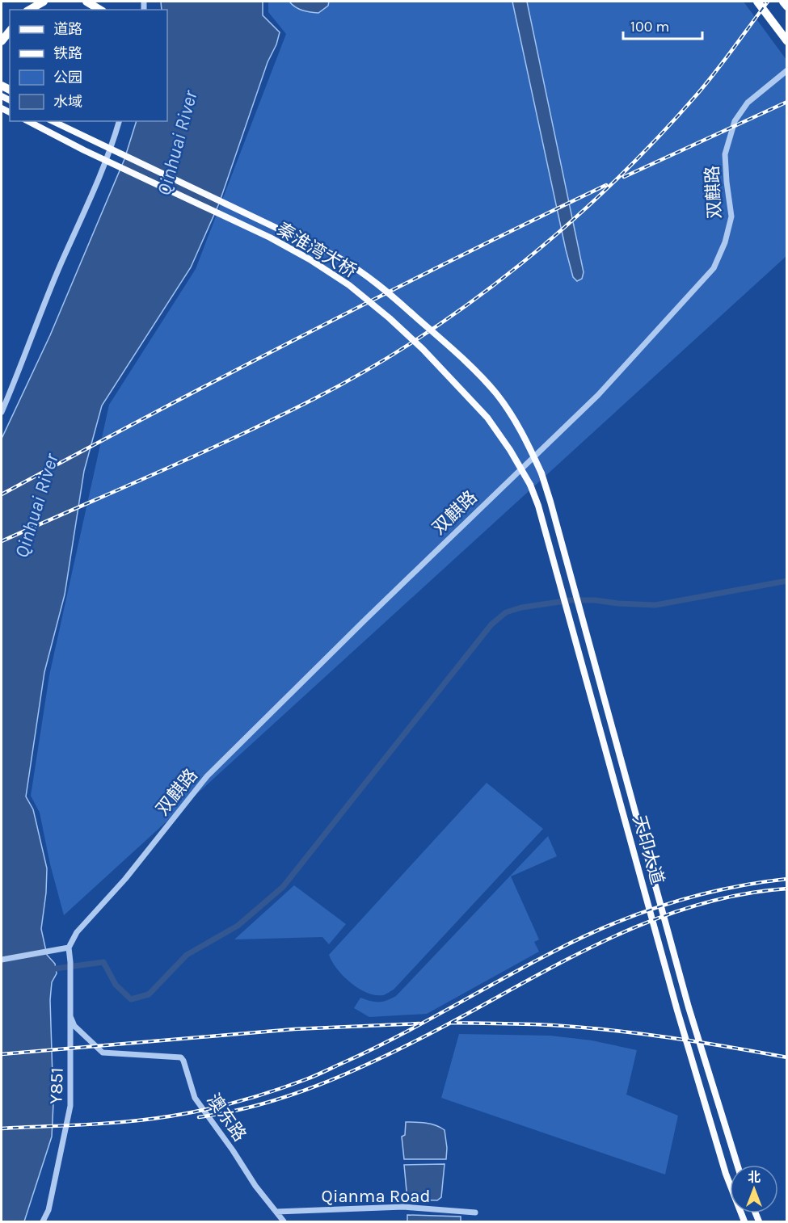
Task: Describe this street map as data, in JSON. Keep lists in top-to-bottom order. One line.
{"streets":{"main road":["秦淮湾大桥","天印大道"],"street":["双麒路","Y851","澳东路","Qianma Road"]},"crossings":[["双麒路","Y851"],["秦淮湾大桥","天印大道"],["Y851","澳东路"],["澳东路","Qianma Road"]],"water":["Qinhuai River"],"legend":["道路","铁路","公园","水域"],"scale_bar":"100 m","north":"top"}
